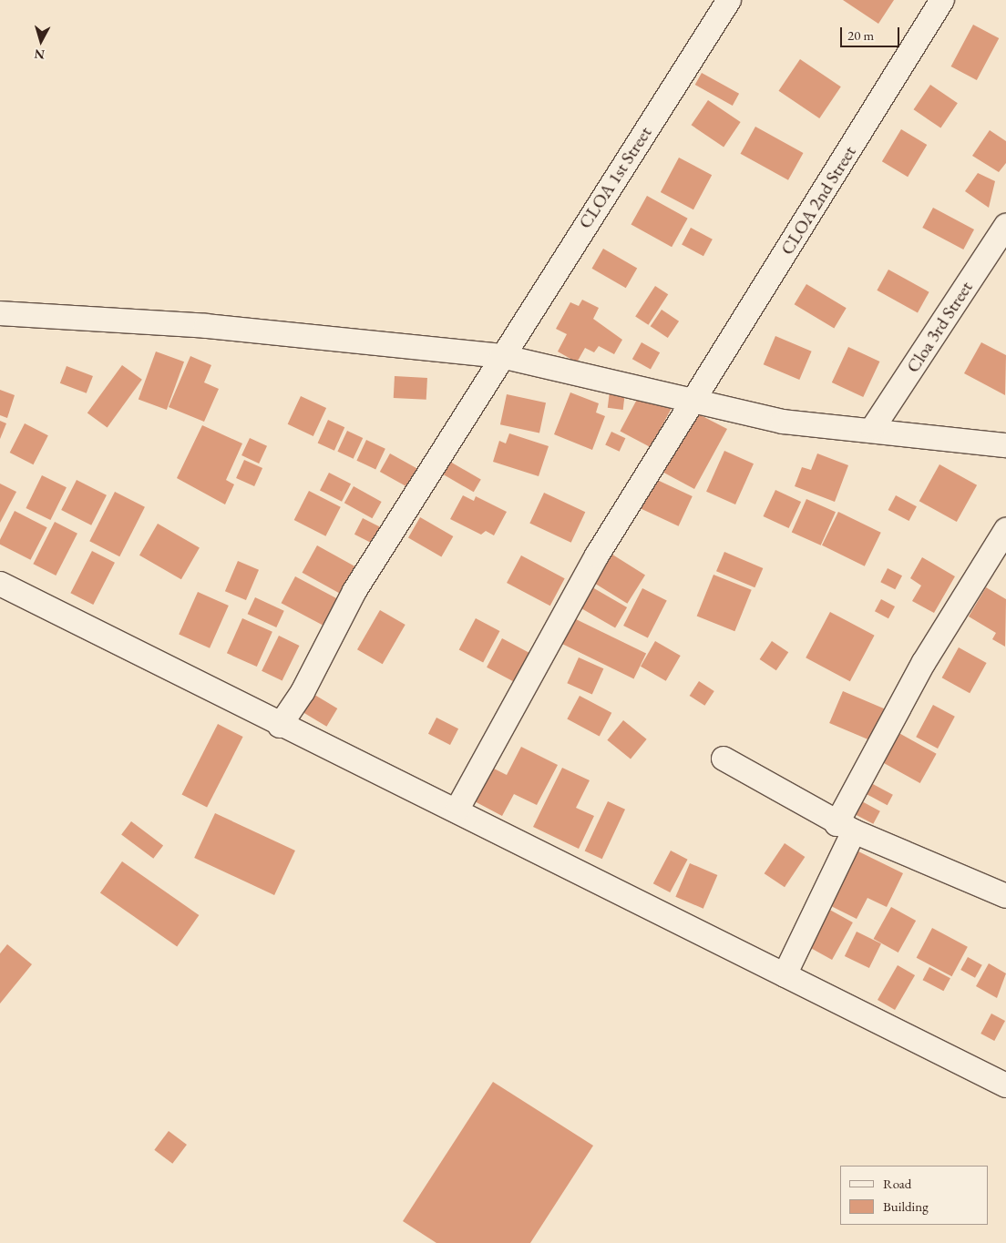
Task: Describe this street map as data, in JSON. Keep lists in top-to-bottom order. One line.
{"streets":{"street":["CLOA 1st Street","CLOA 2nd Street","Cloa 3rd Street"]},"legend":["Road","Building"],"scale_bar":"20 m","north":"bottom"}
